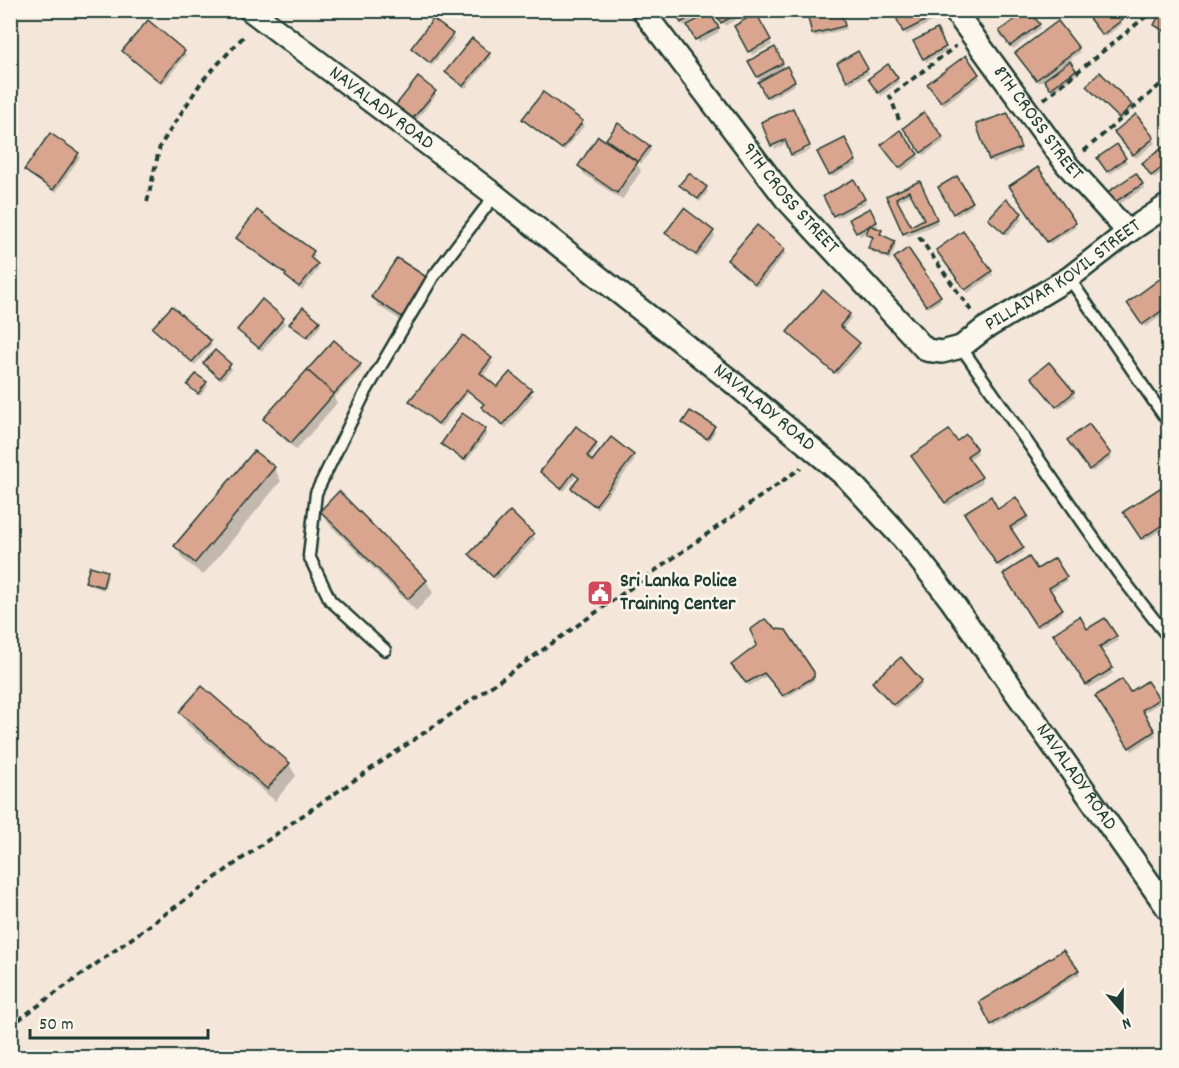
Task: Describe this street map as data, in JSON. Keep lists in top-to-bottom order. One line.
{"streets":{"street":["NAVALADY ROAD","8TH CROSS STREET","9TH CROSS STREET","PILLAIYAR KOVIL STREET"]},"crossings":[["8TH CROSS STREET","PILLAIYAR KOVIL STREET"],["9TH CROSS STREET","PILLAIYAR KOVIL STREET"]],"places":{"public building":["Sri Lanka Police Training Center"]},"scale_bar":"50 m","north":"bottom"}
